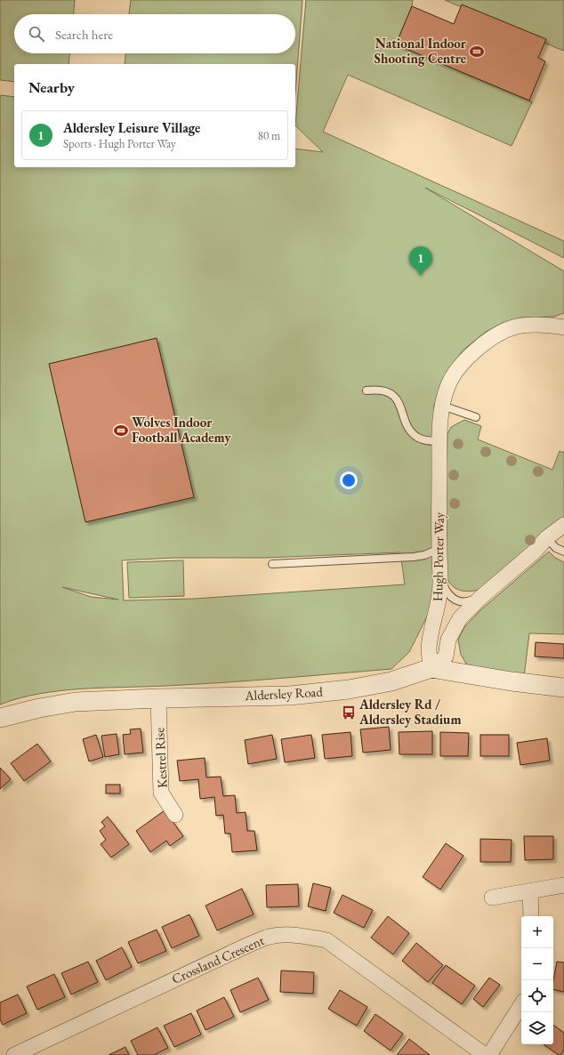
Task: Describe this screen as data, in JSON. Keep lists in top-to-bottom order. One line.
{"streets":{"street":["Hugh Porter Way","Aldersley Road","Kestrel Rise","Crossland Crescent"]},"crossings":[["Hugh Porter Way","Aldersley Road"],["Aldersley Road","Kestrel Rise"]],"places":{"sports":["National Indoor Shooting Centre","Wolves Indoor Football Academy"],"bus stop":["Aldersley Rd / Aldersley Stadium"]},"page":{"search":"Search here","heading":"Nearby","list":[{"mark":"1","name":"Aldersley Leisure Village","note":"Sports · Hugh Porter Way","value":"80 m"}],"pins":"1","map_buttons":["+","−"]}}
